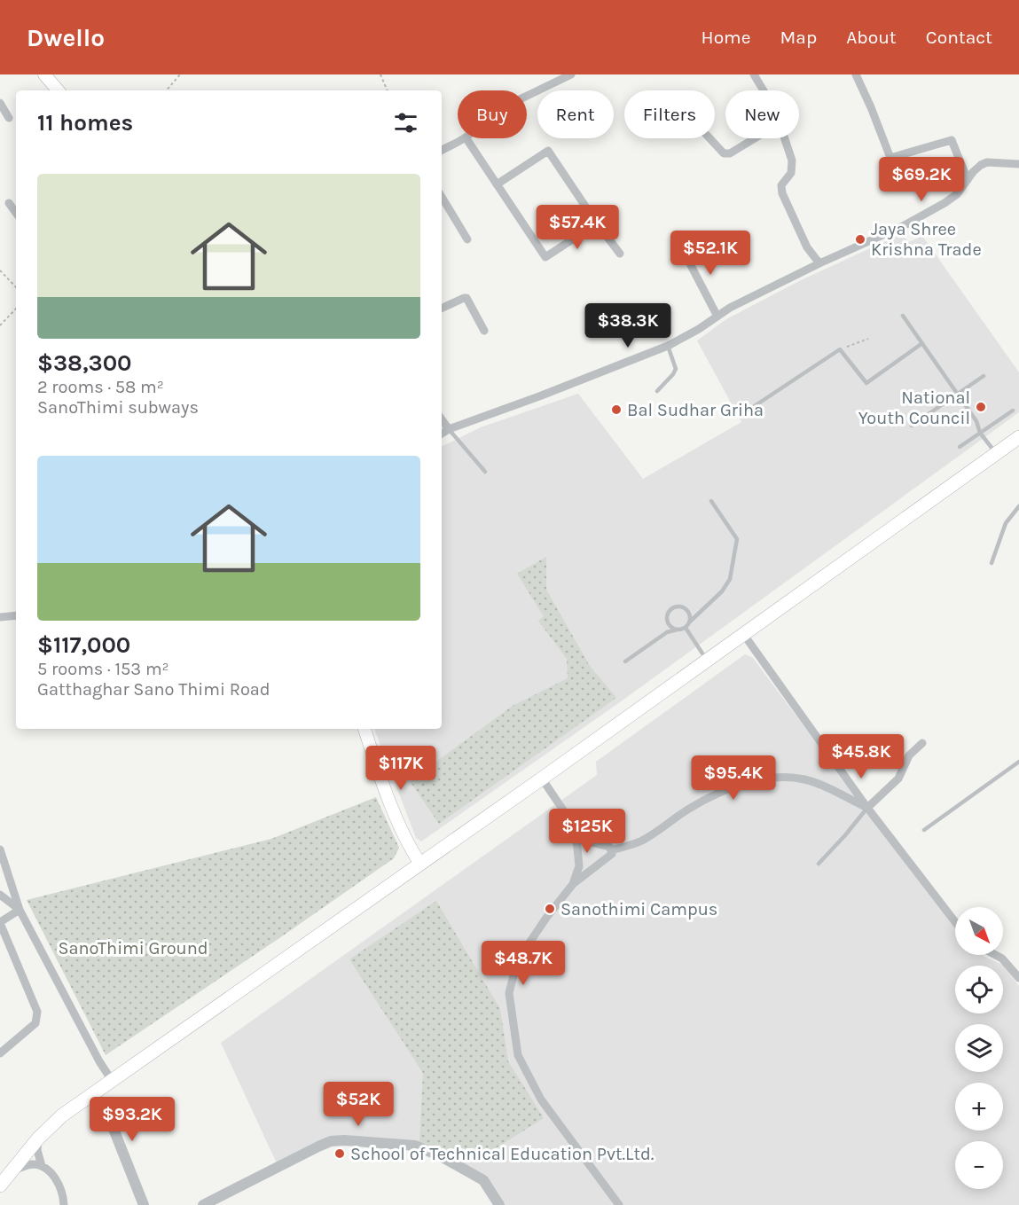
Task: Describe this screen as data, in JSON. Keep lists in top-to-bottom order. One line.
{"parks":["SanoThimi Ground"],"places":["Jaya Shree Krishna Trade","National Youth Council","Bal Sudhar Griha","Sanothimi Campus","School of Technical Education Pvt.Ltd."],"north":"bottom right","page":{"header":"Dwello","nav":["Home","Map","About","Contact"],"chip":["Buy","Rent","Filters","New"],"heading":"11 homes","list":[{"name":"$38,300","note":"2 rooms · 58 m² · SanoThimi subways"},{"name":"$117,000","note":"5 rooms · 153 m² · Gatthaghar Sano Thimi Road"}],"price":["$69.2K","$57.4K","$52.1K","$38.3K","$45.8K","$117K","$95.4K","$125K","$48.7K","$52K","$93.2K"],"map_buttons":["+","−"]}}
